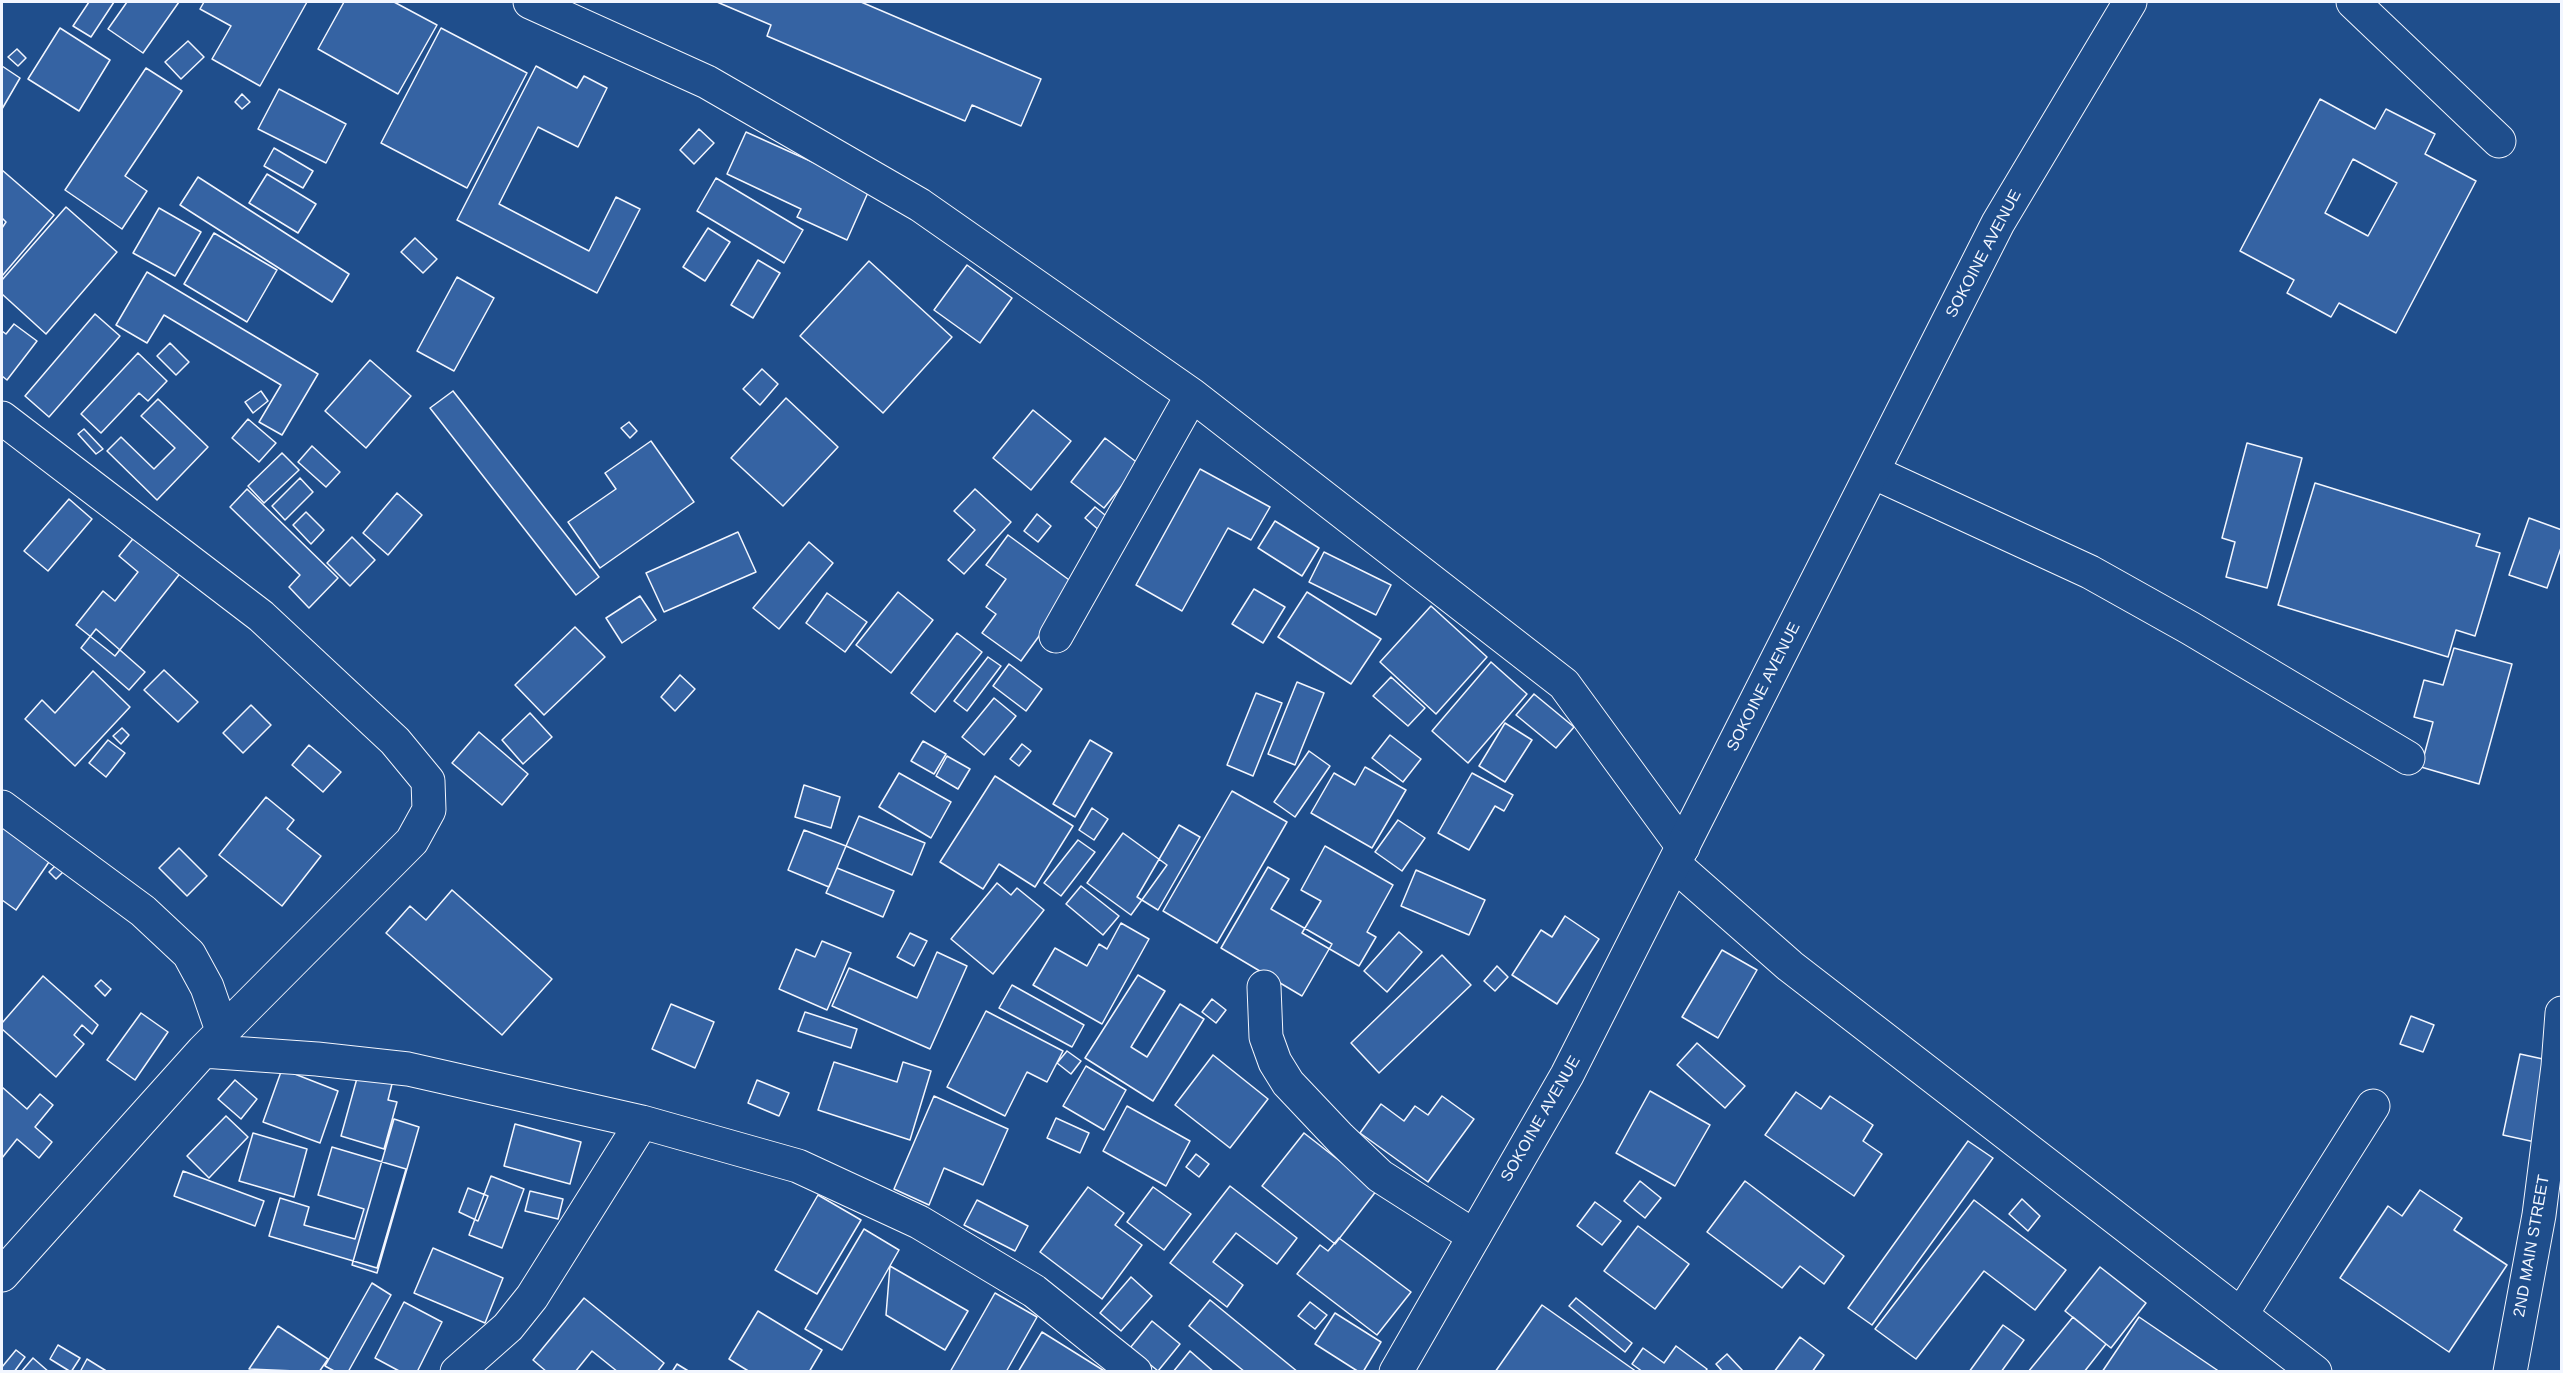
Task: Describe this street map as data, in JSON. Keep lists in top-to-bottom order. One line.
{"streets":{"street":["SOKOINE AVENUE","2ND MAIN STREET"]}}
